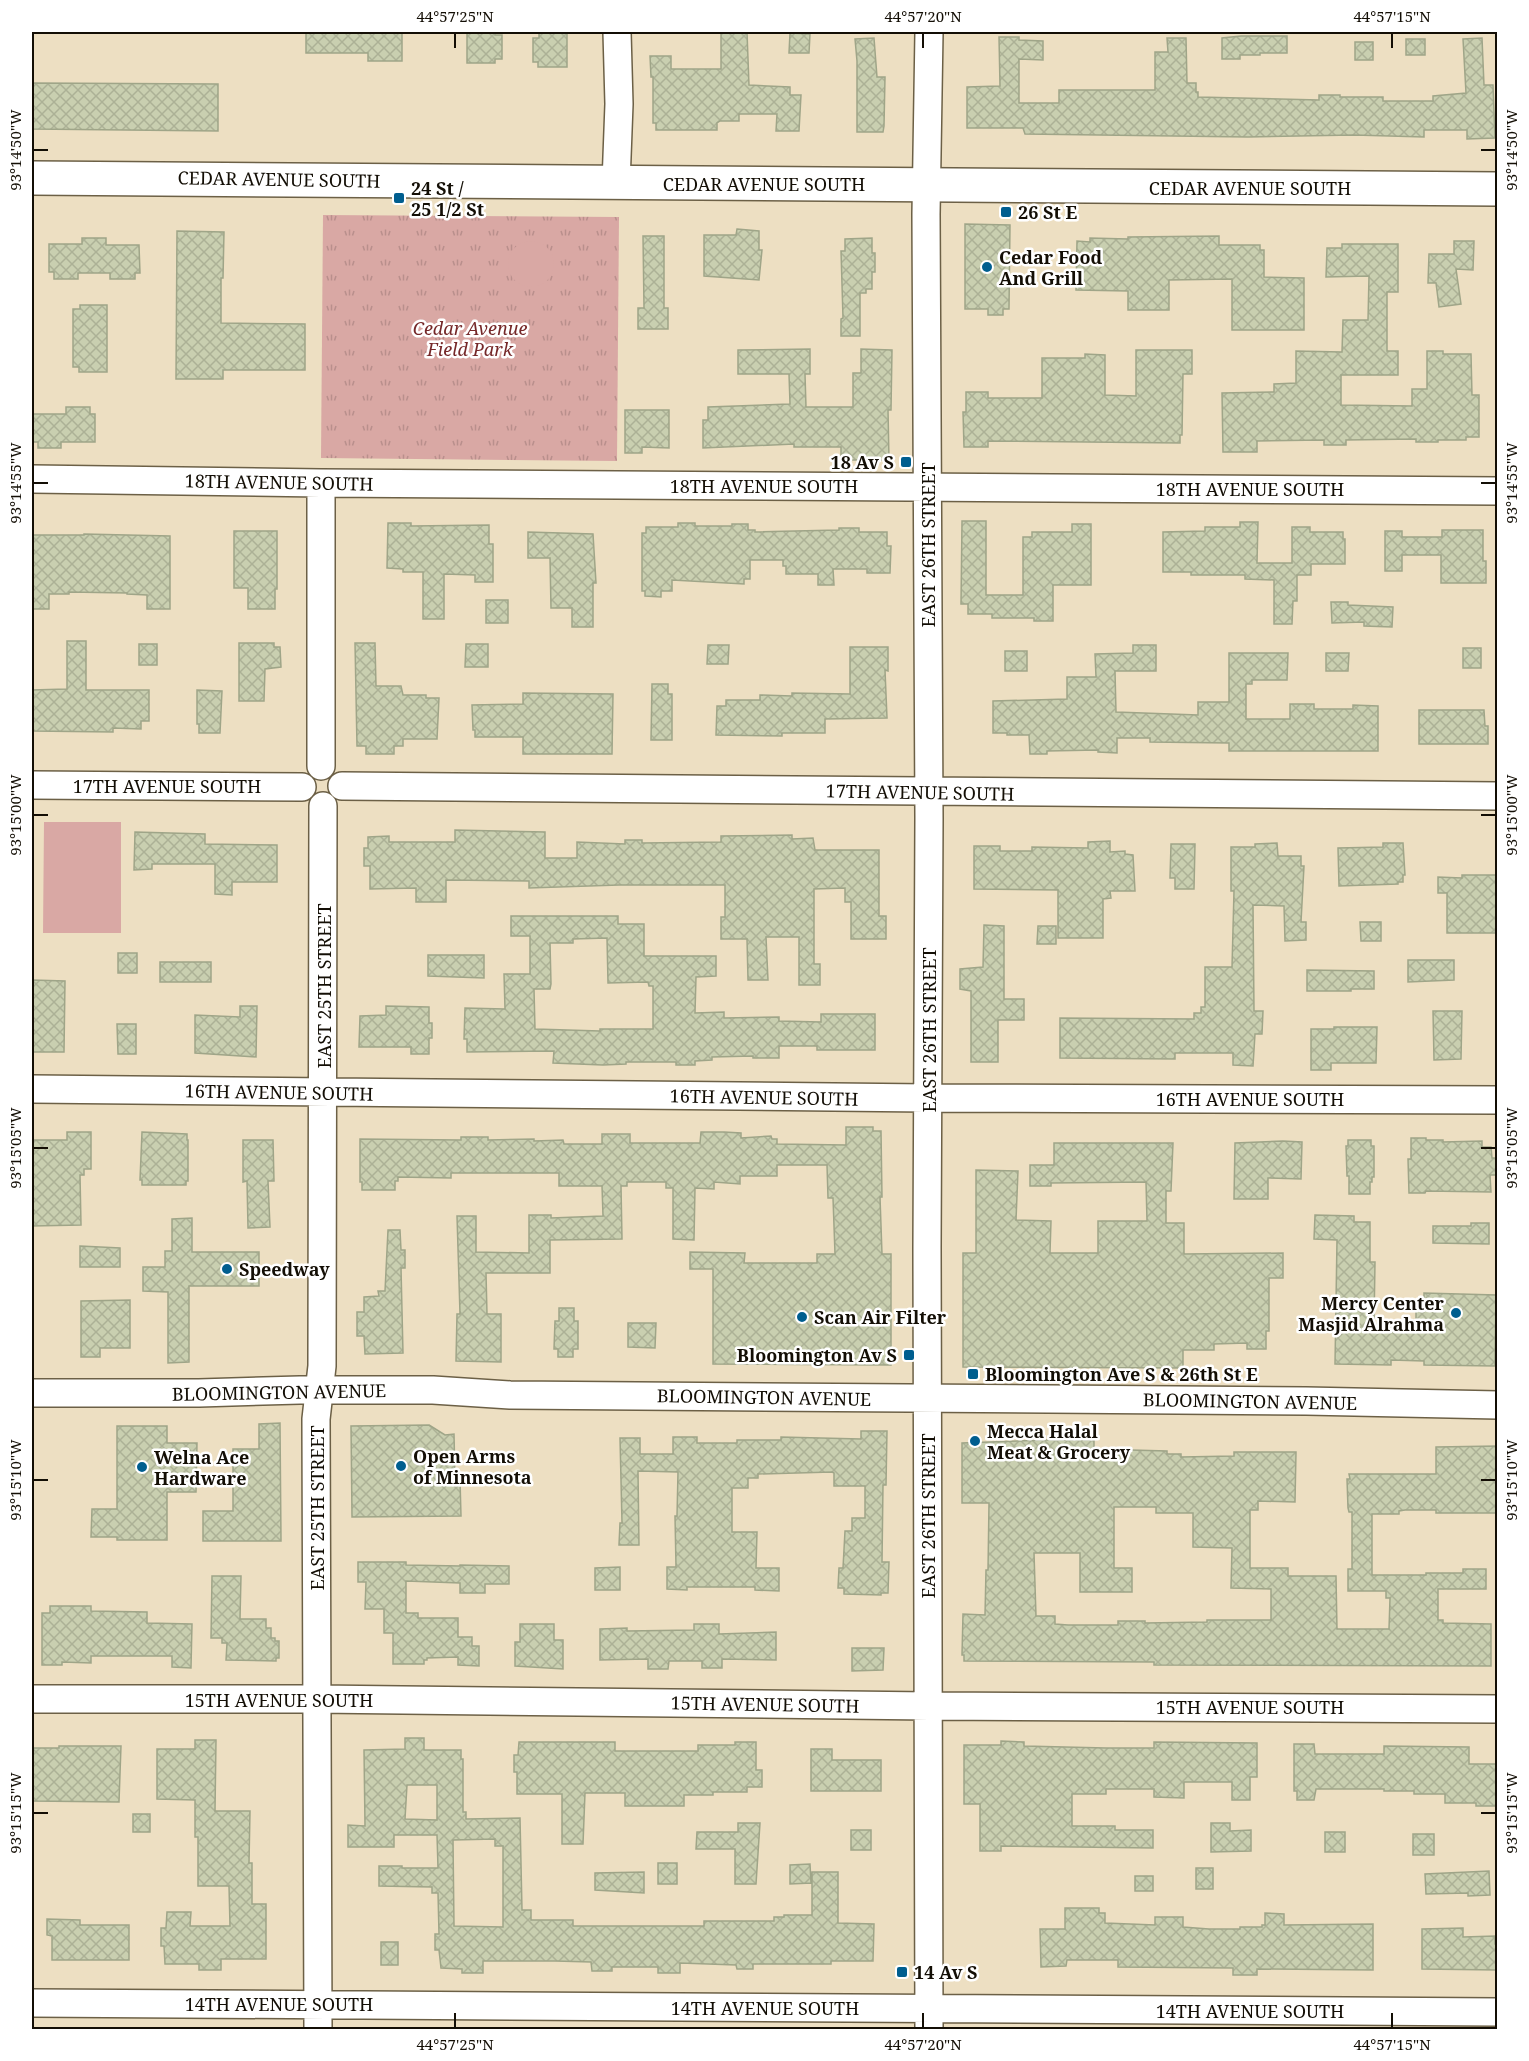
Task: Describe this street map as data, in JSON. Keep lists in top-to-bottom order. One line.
{"streets":{"main road":["CEDAR AVENUE SOUTH"],"street":["18TH AVENUE SOUTH","EAST 26TH STREET","17TH AVENUE SOUTH","EAST 25TH STREET","16TH AVENUE SOUTH","BLOOMINGTON AVENUE","15TH AVENUE SOUTH","14TH AVENUE SOUTH"]},"crossings":[["CEDAR AVENUE SOUTH","EAST 26TH STREET"],["18TH AVENUE SOUTH","EAST 26TH STREET"],["EAST 26TH STREET","17TH AVENUE SOUTH"],["EAST 26TH STREET","16TH AVENUE SOUTH"],["EAST 26TH STREET","BLOOMINGTON AVENUE"],["EAST 26TH STREET","15TH AVENUE SOUTH"],["EAST 26TH STREET","14TH AVENUE SOUTH"],["17TH AVENUE SOUTH","EAST 25TH STREET"],["EAST 25TH STREET","16TH AVENUE SOUTH"],["EAST 25TH STREET","BLOOMINGTON AVENUE"],["EAST 25TH STREET","15TH AVENUE SOUTH"],["EAST 25TH STREET","14TH AVENUE SOUTH"]],"parks":["Cedar Avenue Field Park"],"places":{"transit":["24 St / 25 1/2 St","26 St E","18 Av S","Bloomington Av S","Bloomington Ave S & 26th St E","14 Av S"],"other":["Cedar Food And Grill","Speedway","Mercy Center Masjid Alrahma","Scan Air Filter","Mecca Halal Meat & Grocery","Open Arms of Minnesota","Welna Ace Hardware"]},"coordinates":["44°57'25\"N","44°57'20\"N","44°57'15\"N","93°14'50\"W","93°14'55\"W","93°15'00\"W","93°15'05\"W","93°15'10\"W","93°15'15\"W"]}
